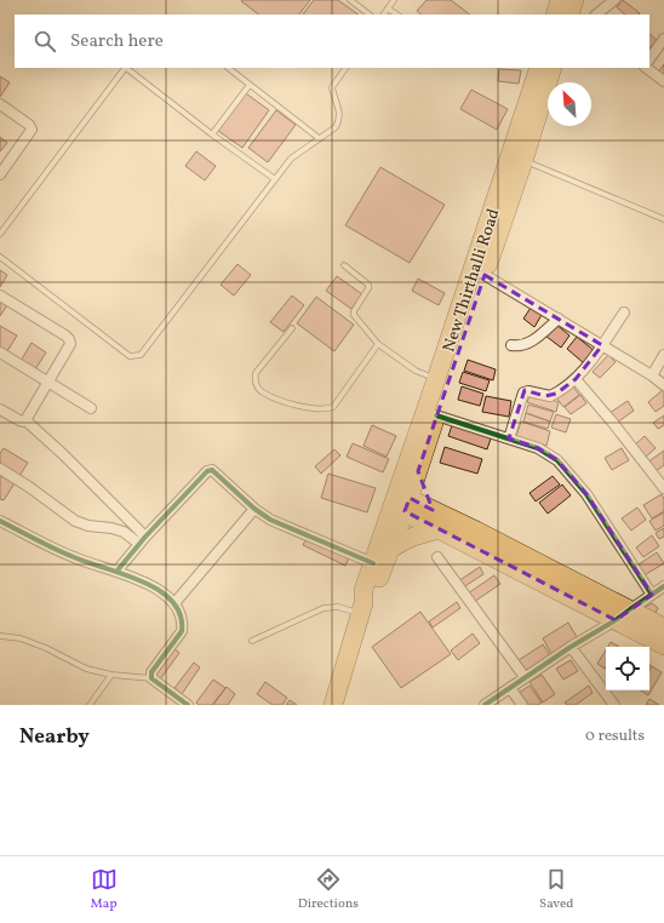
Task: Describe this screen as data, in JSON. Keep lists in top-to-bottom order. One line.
{"streets":{"highway":["New Thirthalli Road"]},"north":"top left","page":{"search":"Search here","heading":["Nearby","0 results"],"nav":["Map","Directions","Saved"]}}
